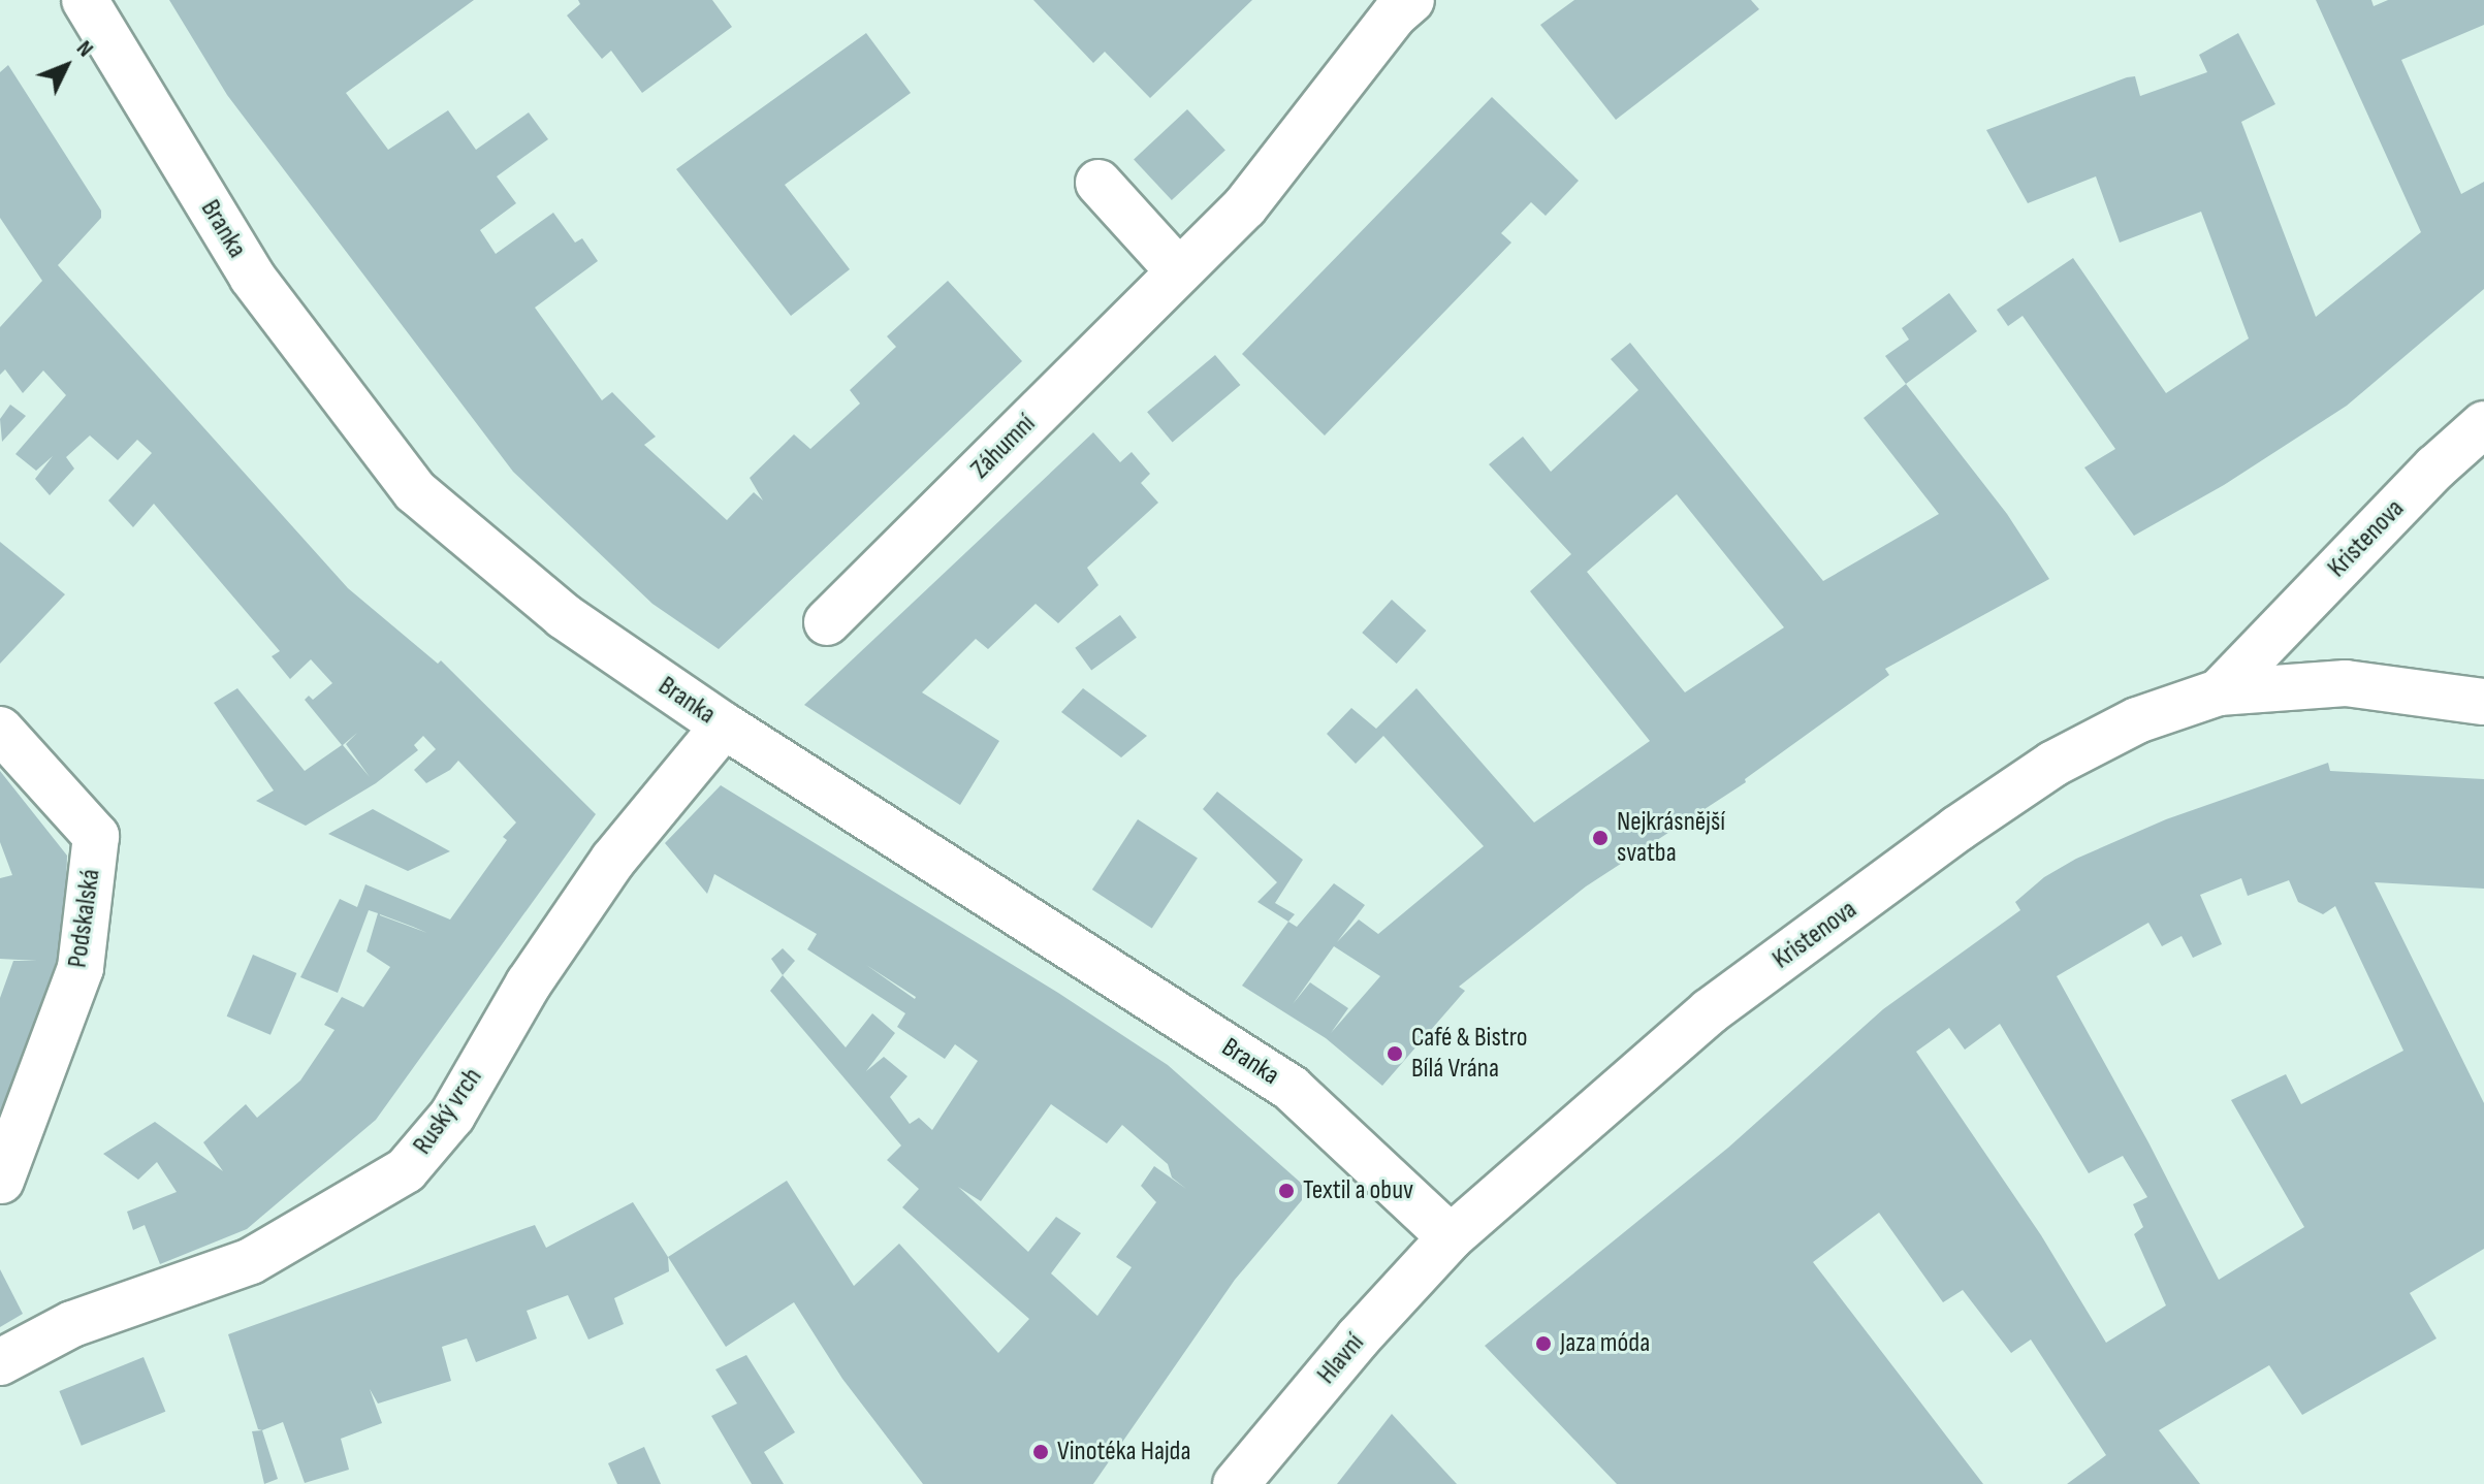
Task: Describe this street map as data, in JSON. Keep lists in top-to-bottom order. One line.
{"streets":{"street":["Branka","Záhumní","Kristenova","Podskalská","Ruský vrch","Hlavní"]},"crossings":[["Branka","Kristenova"],["Branka","Ruský vrch"],["Branka","Hlavní"],["Kristenova","Hlavní"]],"places":["Nejkrásnější svatba","Café & Bistro Bílá Vrána","Textil a obuv","Jaza móda","Vinotéka Hajda"],"north":"top right"}
